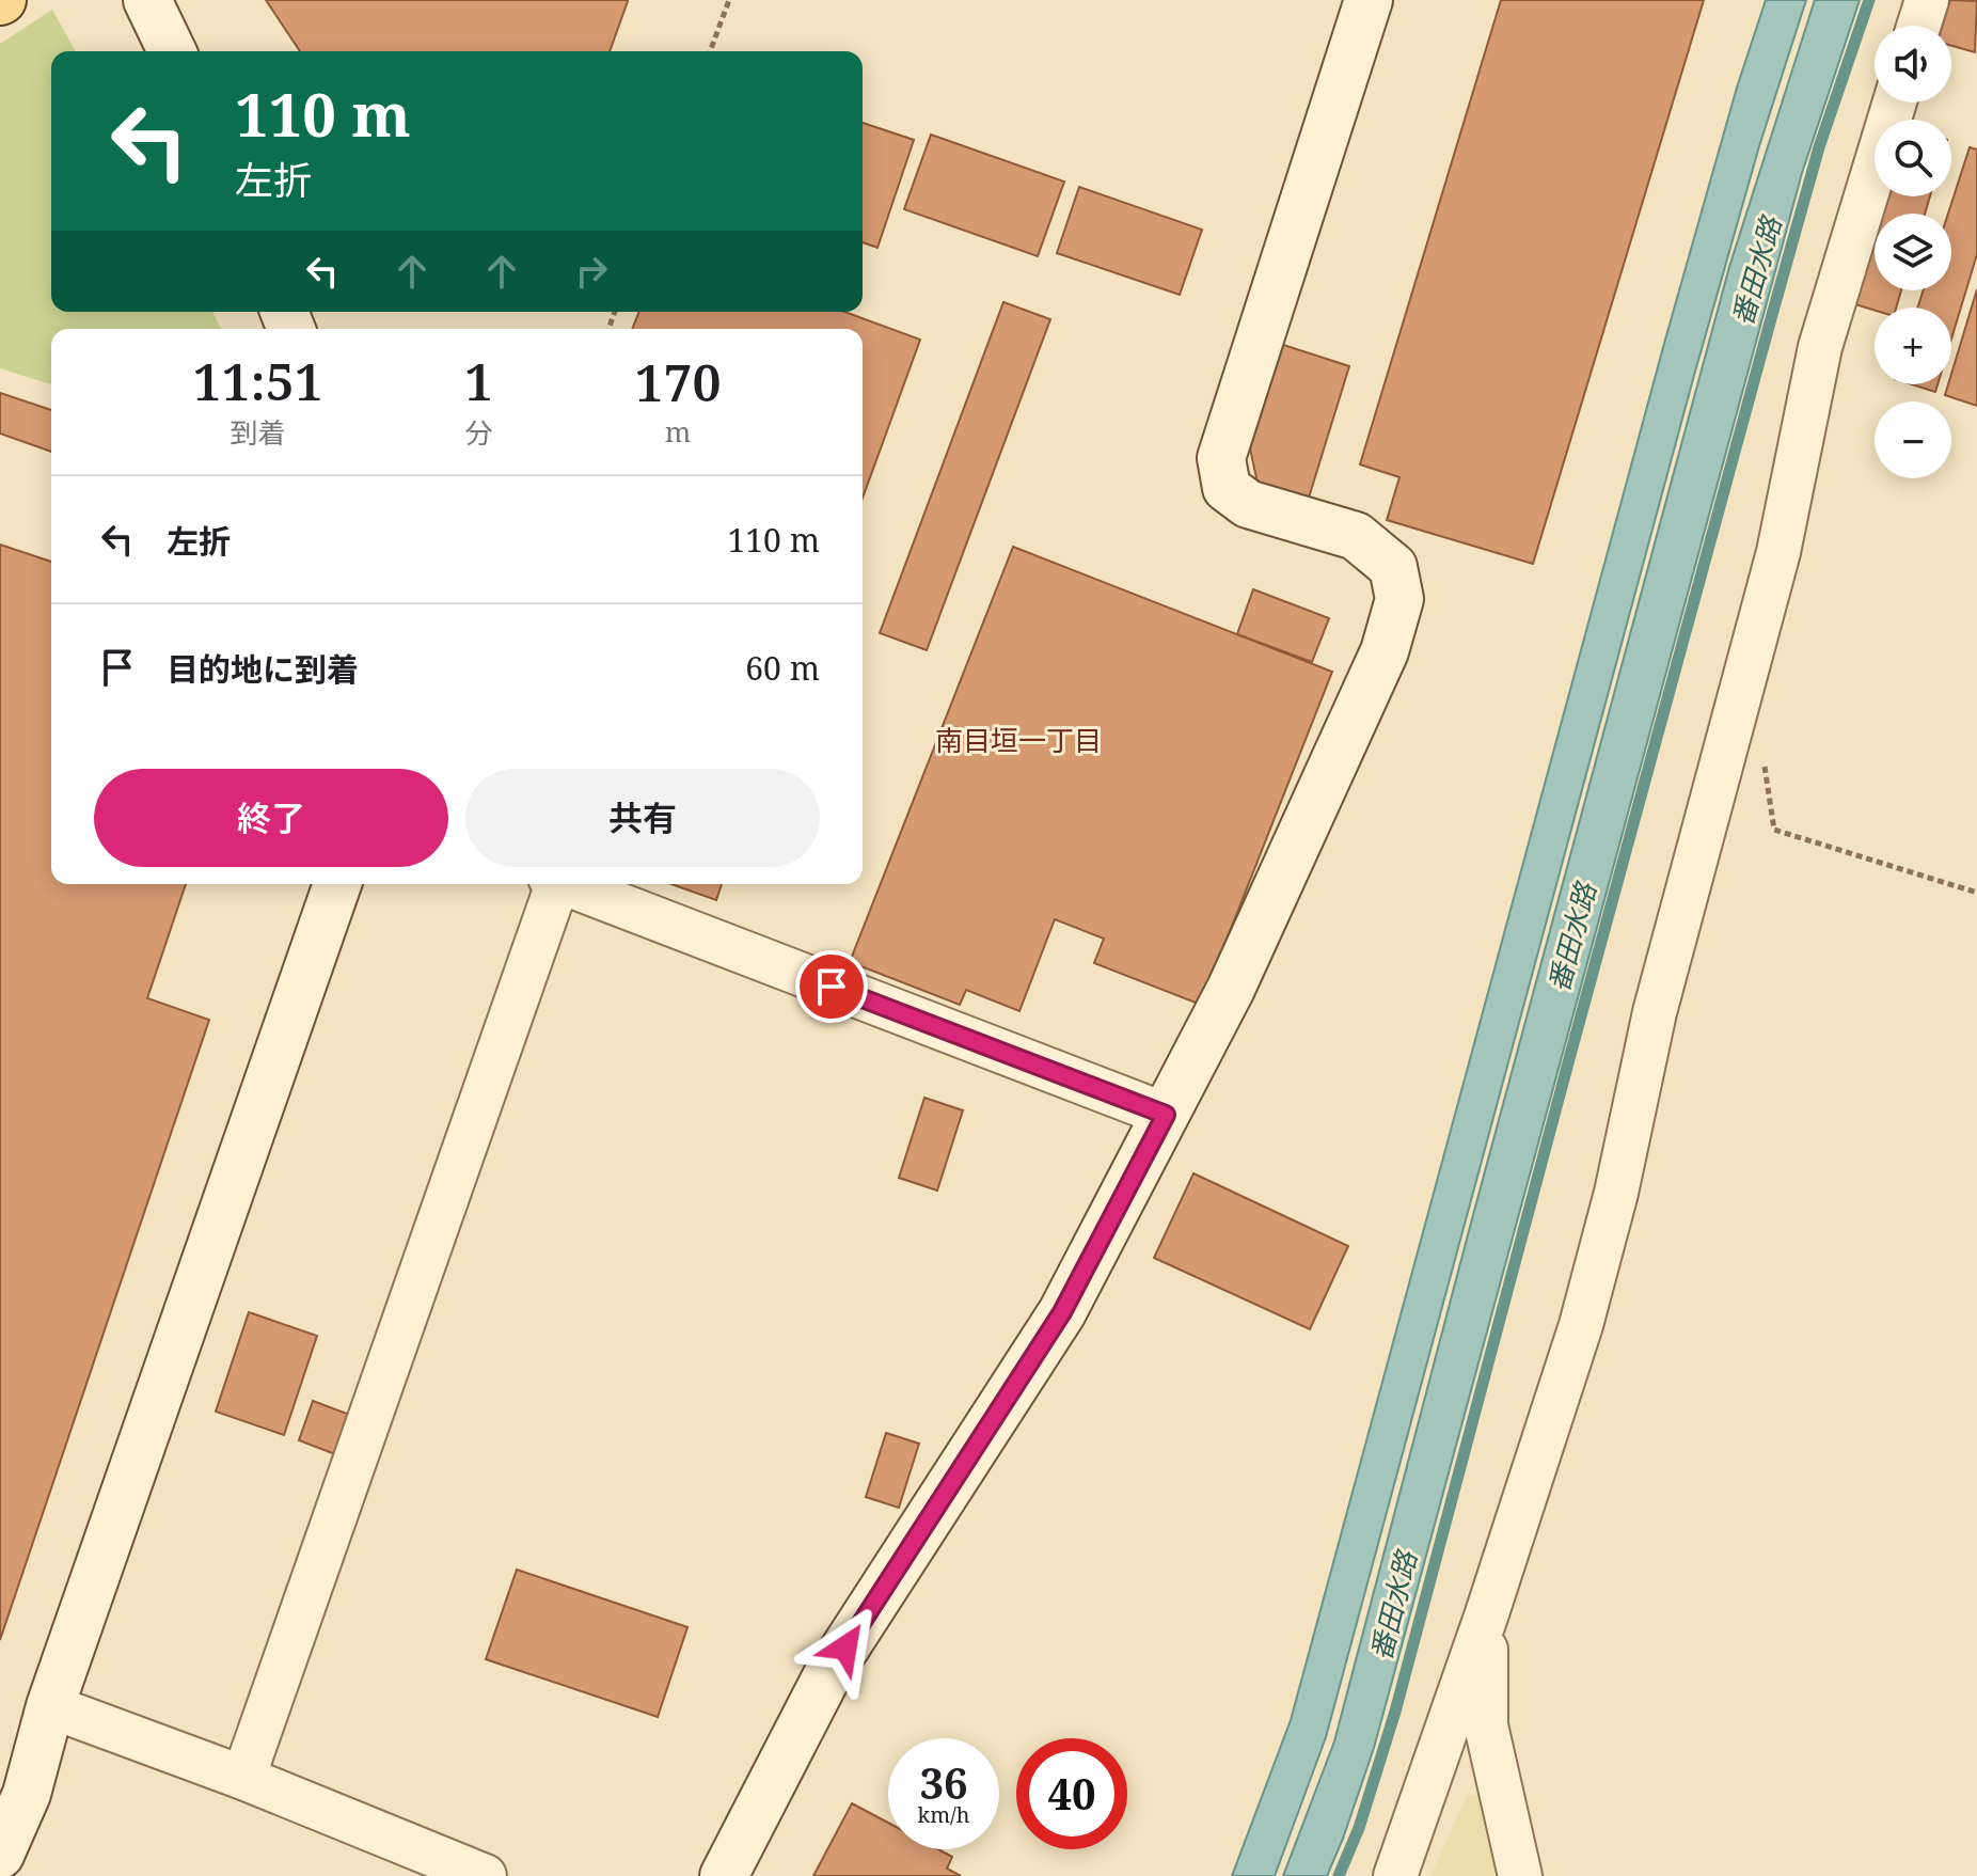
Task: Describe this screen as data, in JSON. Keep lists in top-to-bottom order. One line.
{"districts":["南目垣一丁目"],"water":["番田水路"],"page":{"map_buttons":["+","−"],"turn":["110 m","左折"],"eta":["11:51","到着","1","分","170","m"],"list":[{"name":"左折","value":"110 m"},{"name":"目的地に到着","value":"60 m"}],"buttons":["終了","共有"],"speed":"36 km/h","limit":"40"}}
